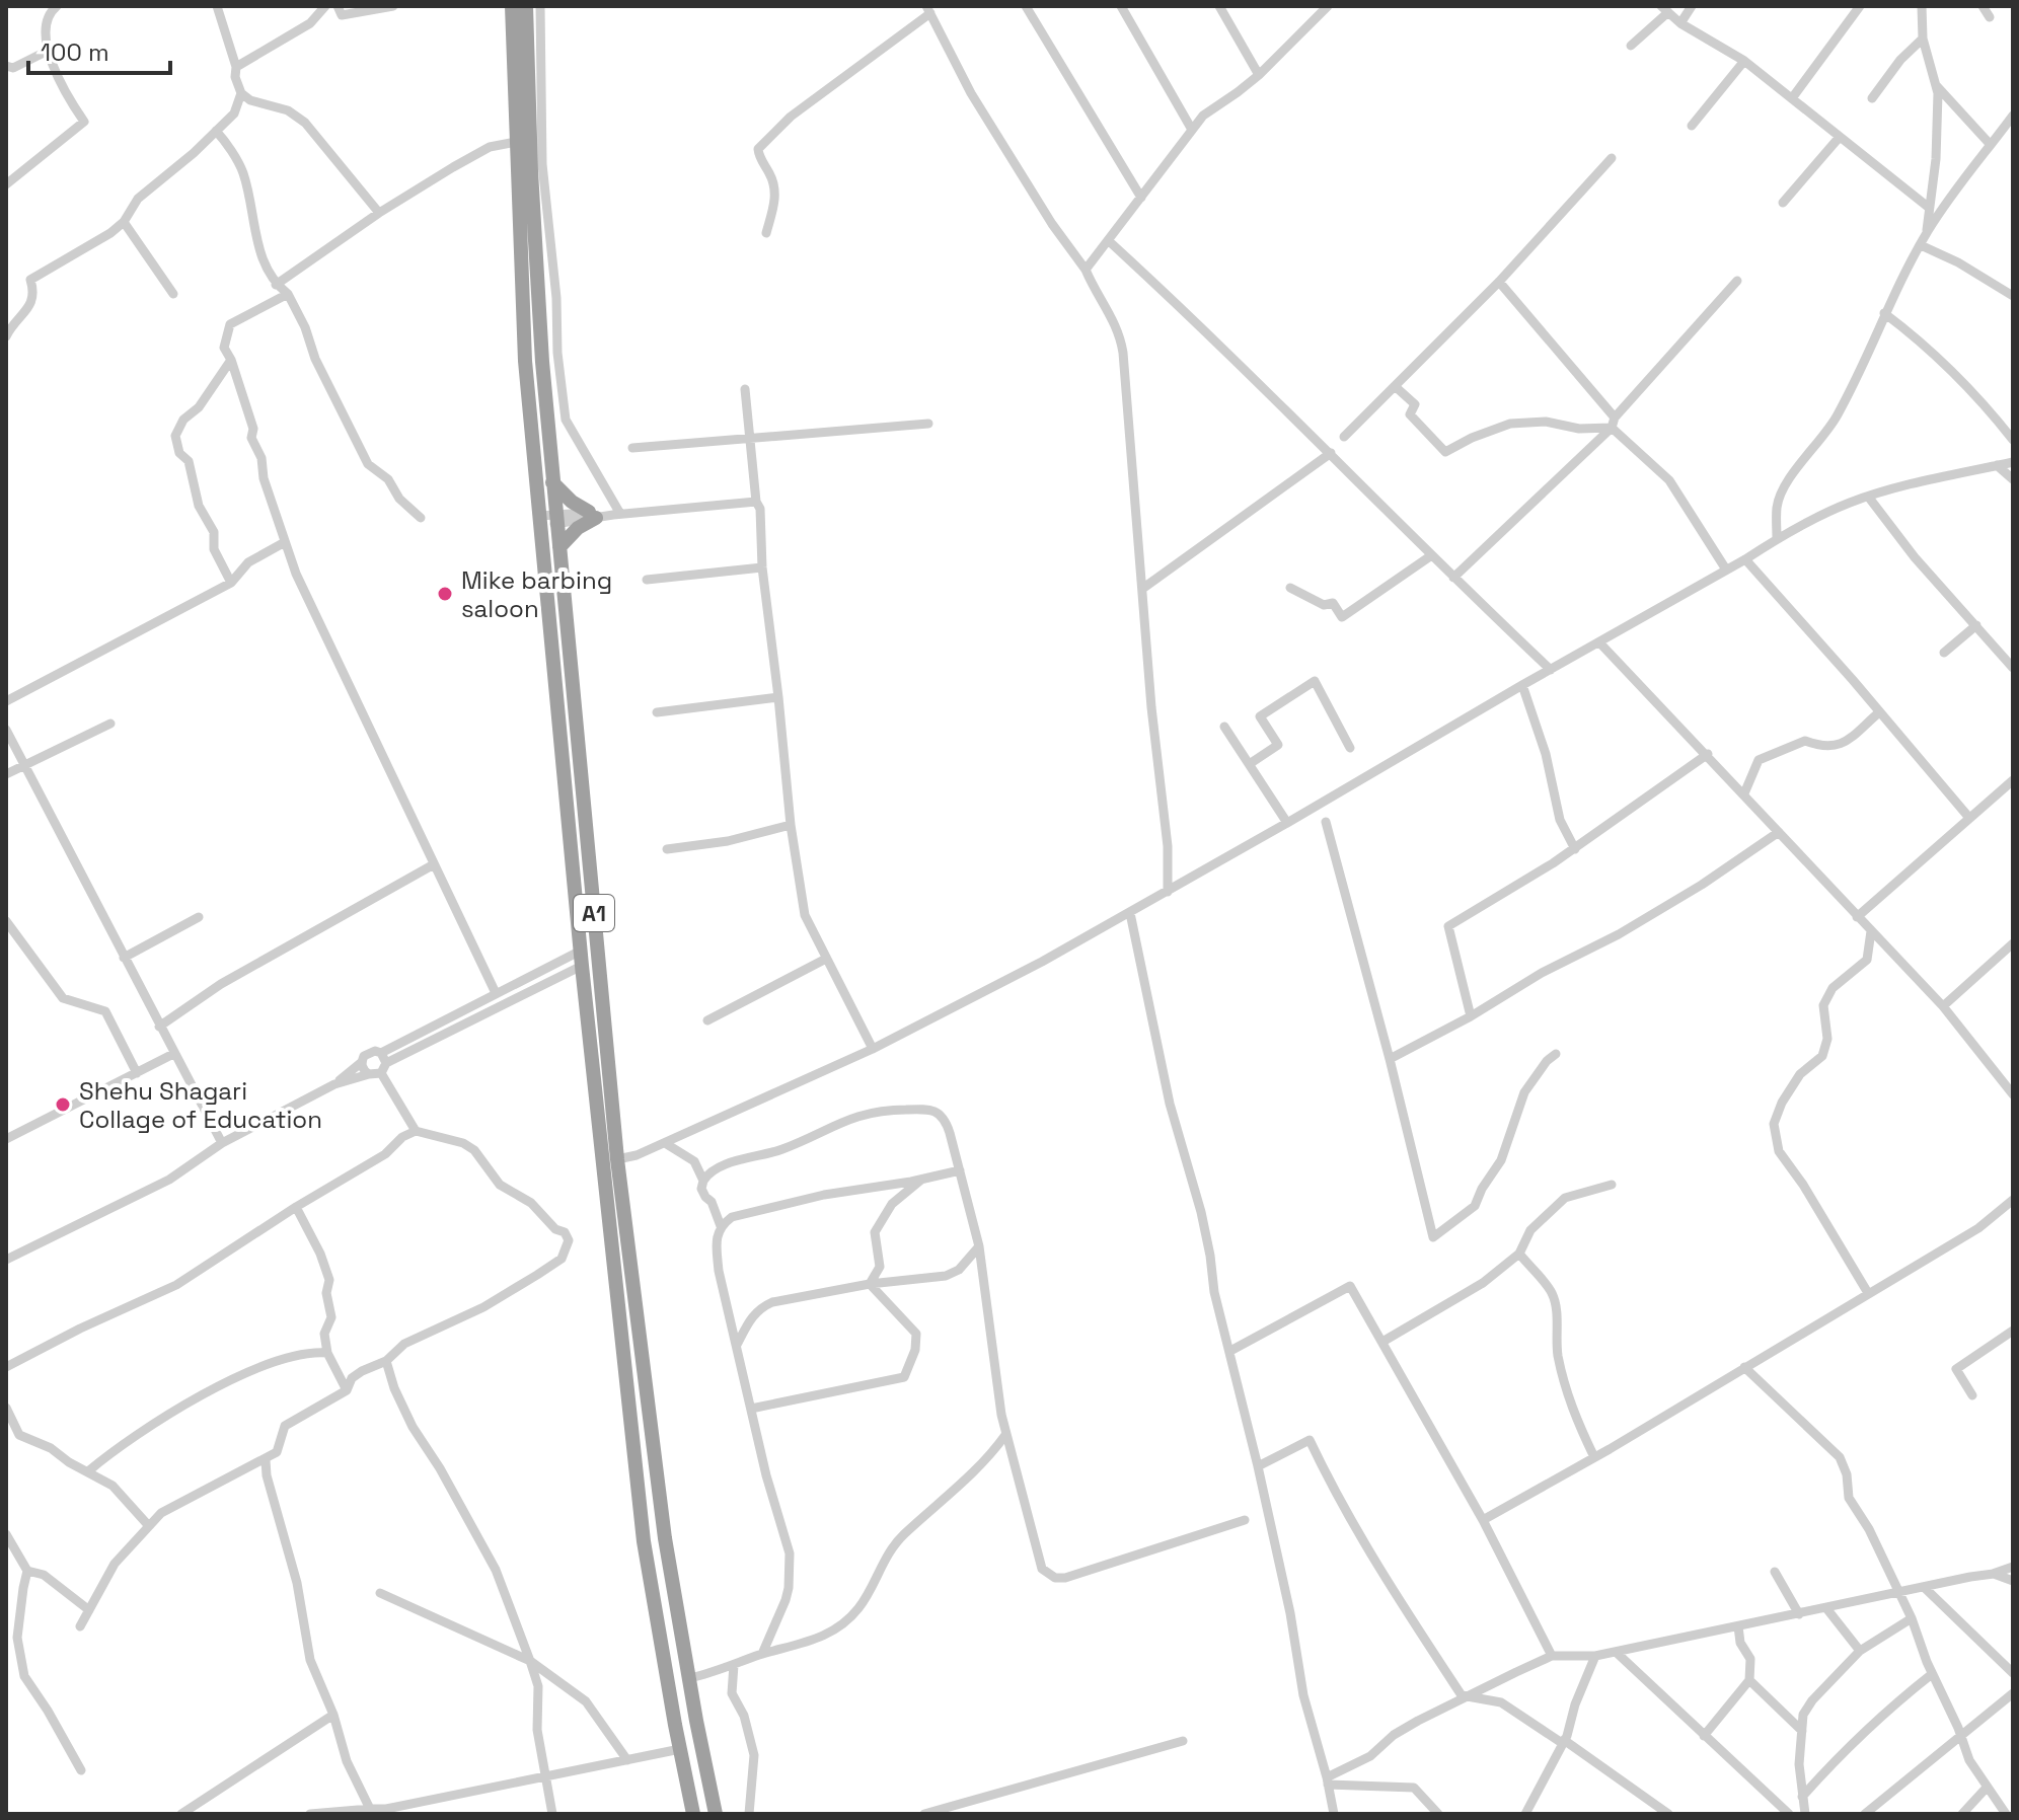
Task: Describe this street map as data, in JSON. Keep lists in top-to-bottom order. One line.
{"streets":{"highway":["A1"]},"places":["Mike barbing saloon","Shehu Shagari Collage of Education"],"scale_bar":"100 m"}
